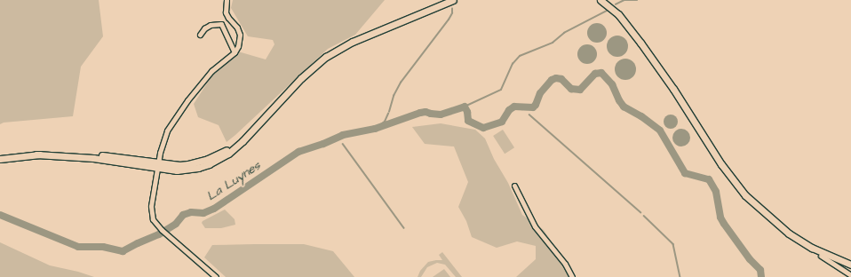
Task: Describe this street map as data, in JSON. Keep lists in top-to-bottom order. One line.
{"water":["La Luynes"]}
